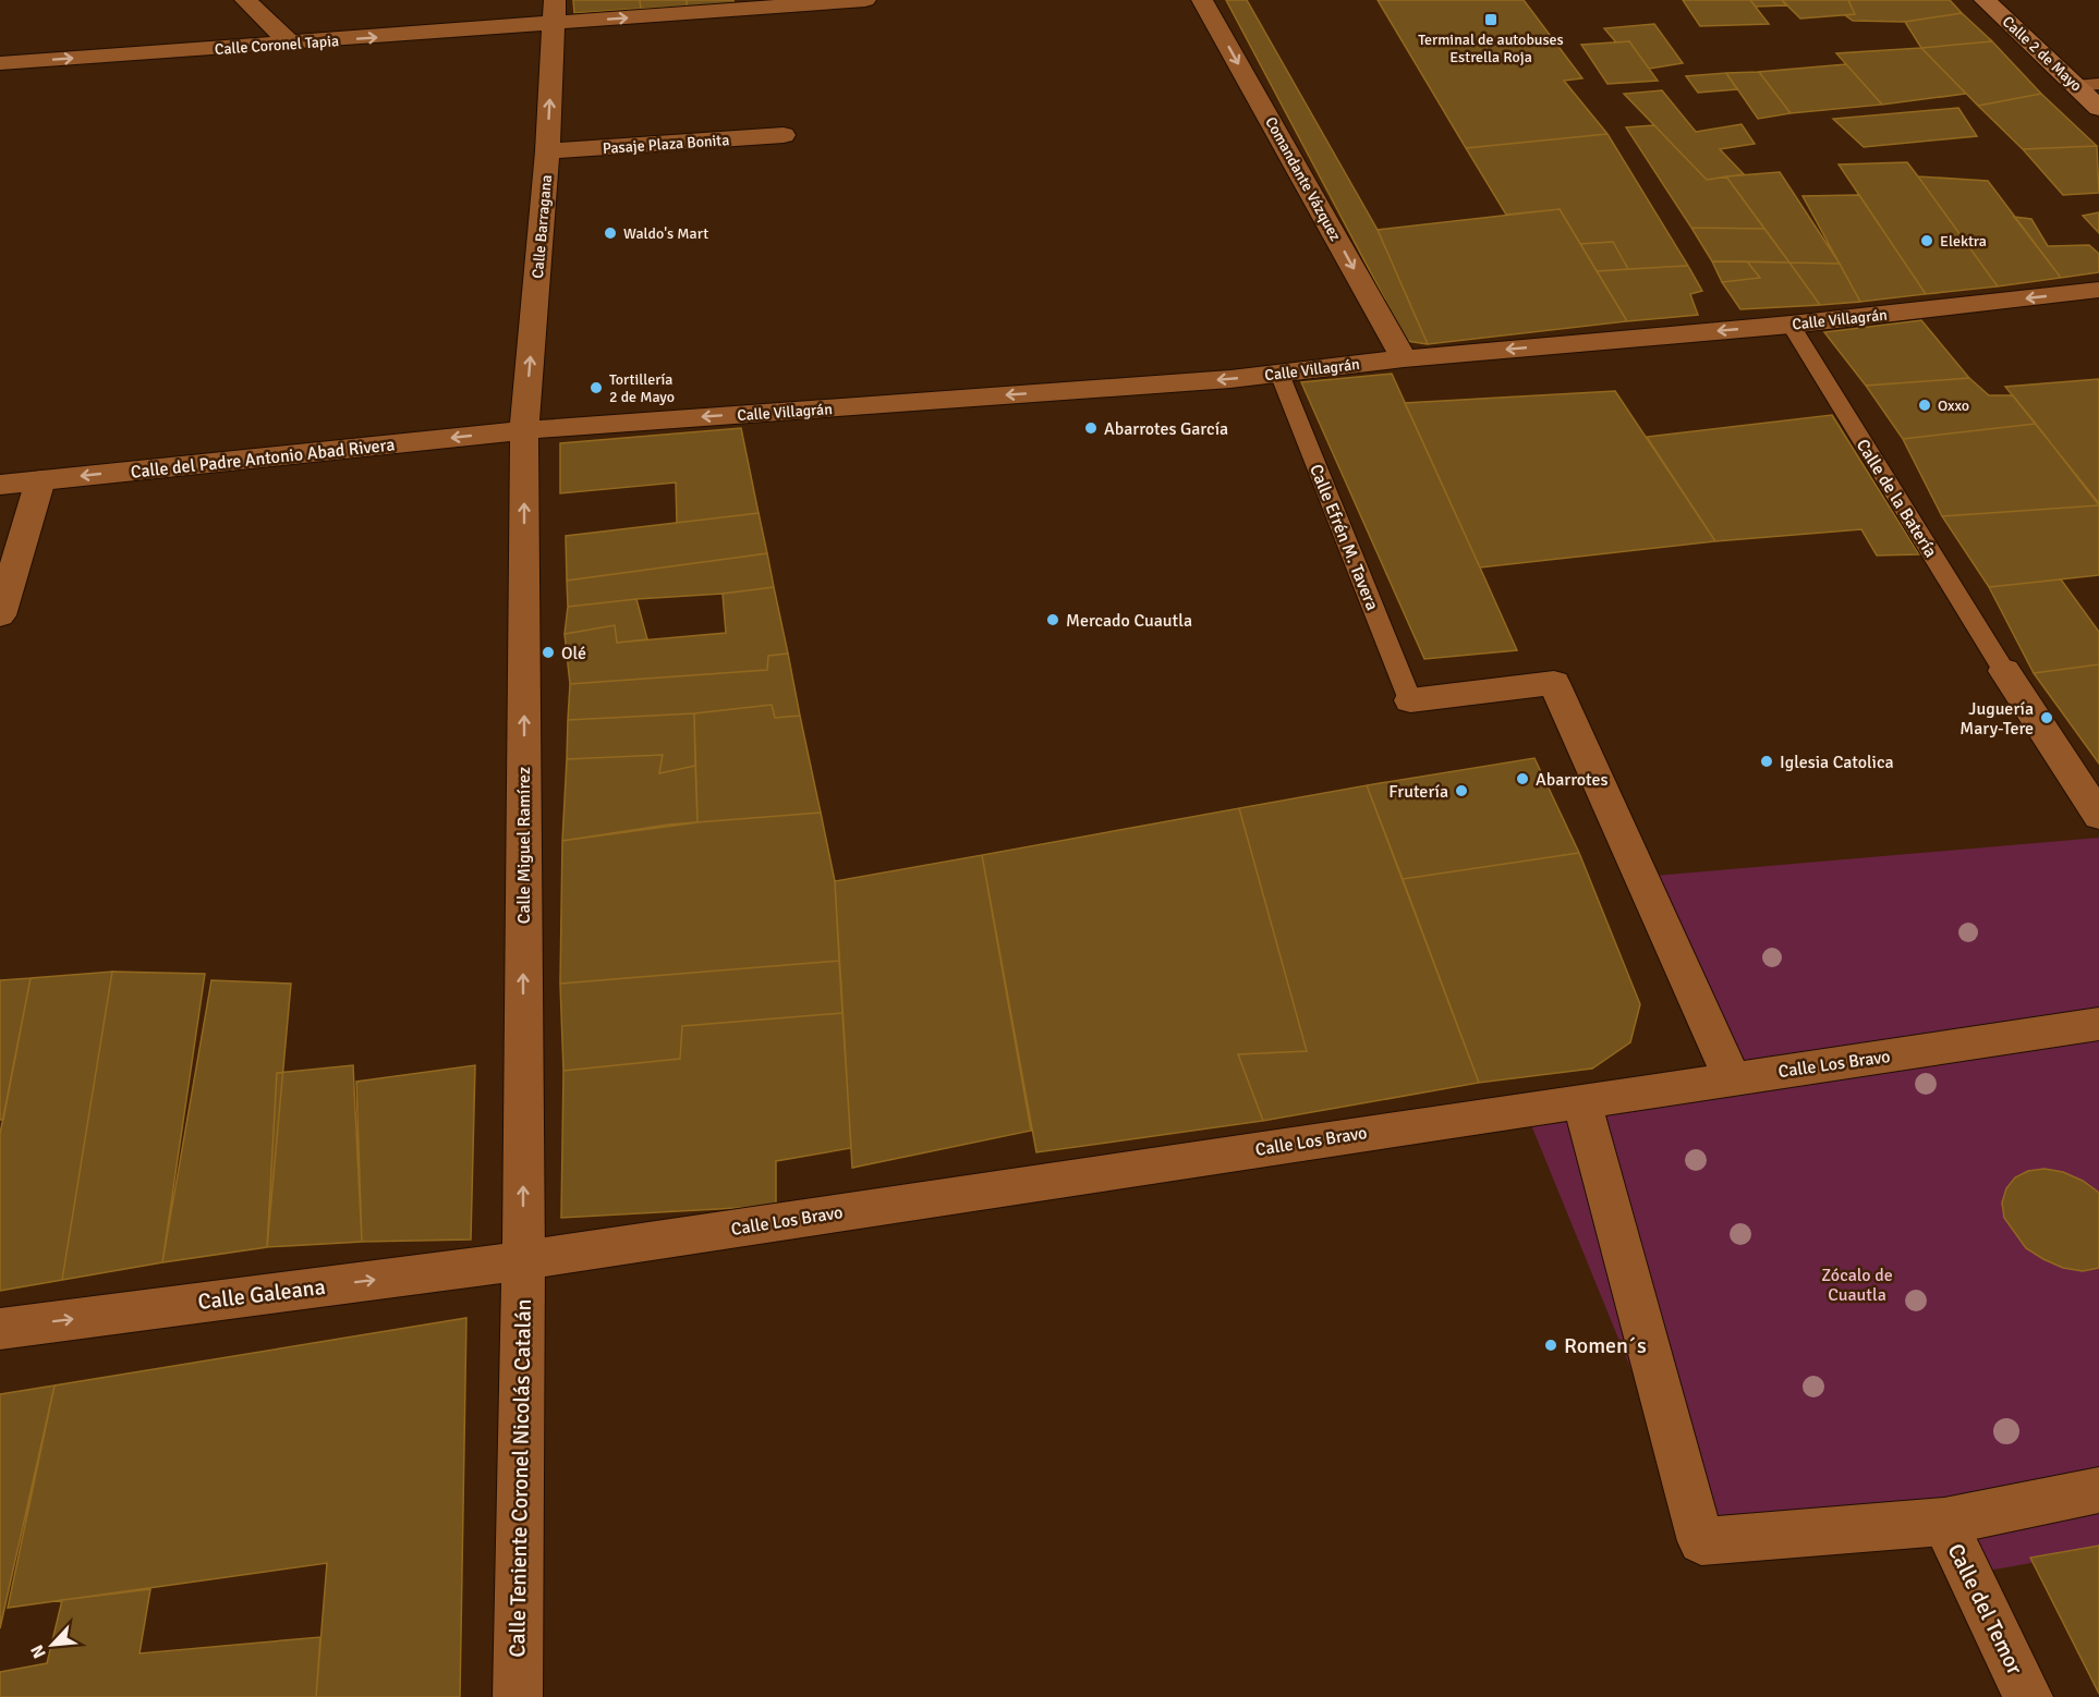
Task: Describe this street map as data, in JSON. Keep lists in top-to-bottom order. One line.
{"streets":{"main road":["Calle 2 de Mayo"],"street":["Calle Coronel Tapia","Pasaje Plaza Bonita","Comandante Vázquez","Calle Barragana","Calle Villagrán","Calle del Padre Antonio Abad Rivera","Calle Miguel Ramírez","Calle Los Bravo","Calle Galeana","Calle Teniente Coronel Nicolás Catalán","Calle del Temor"],"lane":["Calle de la Batería","Calle Efrén M. Tavera"]},"crossings":[["Calle Coronel Tapia","Calle Barragana"],["Pasaje Plaza Bonita","Calle Barragana"],["Comandante Vázquez","Calle Villagrán"],["Calle Barragana","Calle Villagrán"],["Calle Barragana","Calle del Padre Antonio Abad Rivera"],["Calle Barragana","Calle Miguel Ramírez"],["Calle Villagrán","Calle del Padre Antonio Abad Rivera"],["Calle Villagrán","Calle de la Batería"],["Calle Villagrán","Calle Efrén M. Tavera"],["Calle Villagrán","Calle Miguel Ramírez"],["Calle del Padre Antonio Abad Rivera","Calle Miguel Ramírez"],["Calle Miguel Ramírez","Calle Los Bravo"],["Calle Miguel Ramírez","Calle Galeana"],["Calle Miguel Ramírez","Calle Teniente Coronel Nicolás Catalán"],["Calle Los Bravo","Calle Galeana"],["Calle Los Bravo","Calle Teniente Coronel Nicolás Catalán"],["Calle Galeana","Calle Teniente Coronel Nicolás Catalán"]],"one_way":["Calle Coronel Tapia","Comandante Vázquez","Calle Barragana","Calle Villagrán","Calle del Padre Antonio Abad Rivera","Calle Miguel Ramírez","Calle Galeana"],"parks":["Zócalo de Cuautla"],"places":{"transit":["Terminal de autobuses Estrella Roja"],"other":["Waldo's Mart","Elektra","Tortillería 2 de Mayo","Oxxo","Abarrotes García","Mercado Cuautla","Olé","Juguería Mary-Tere","Iglesia Catolica","Abarrotes","Frutería","Romen´s"]},"north":"bottom left"}
